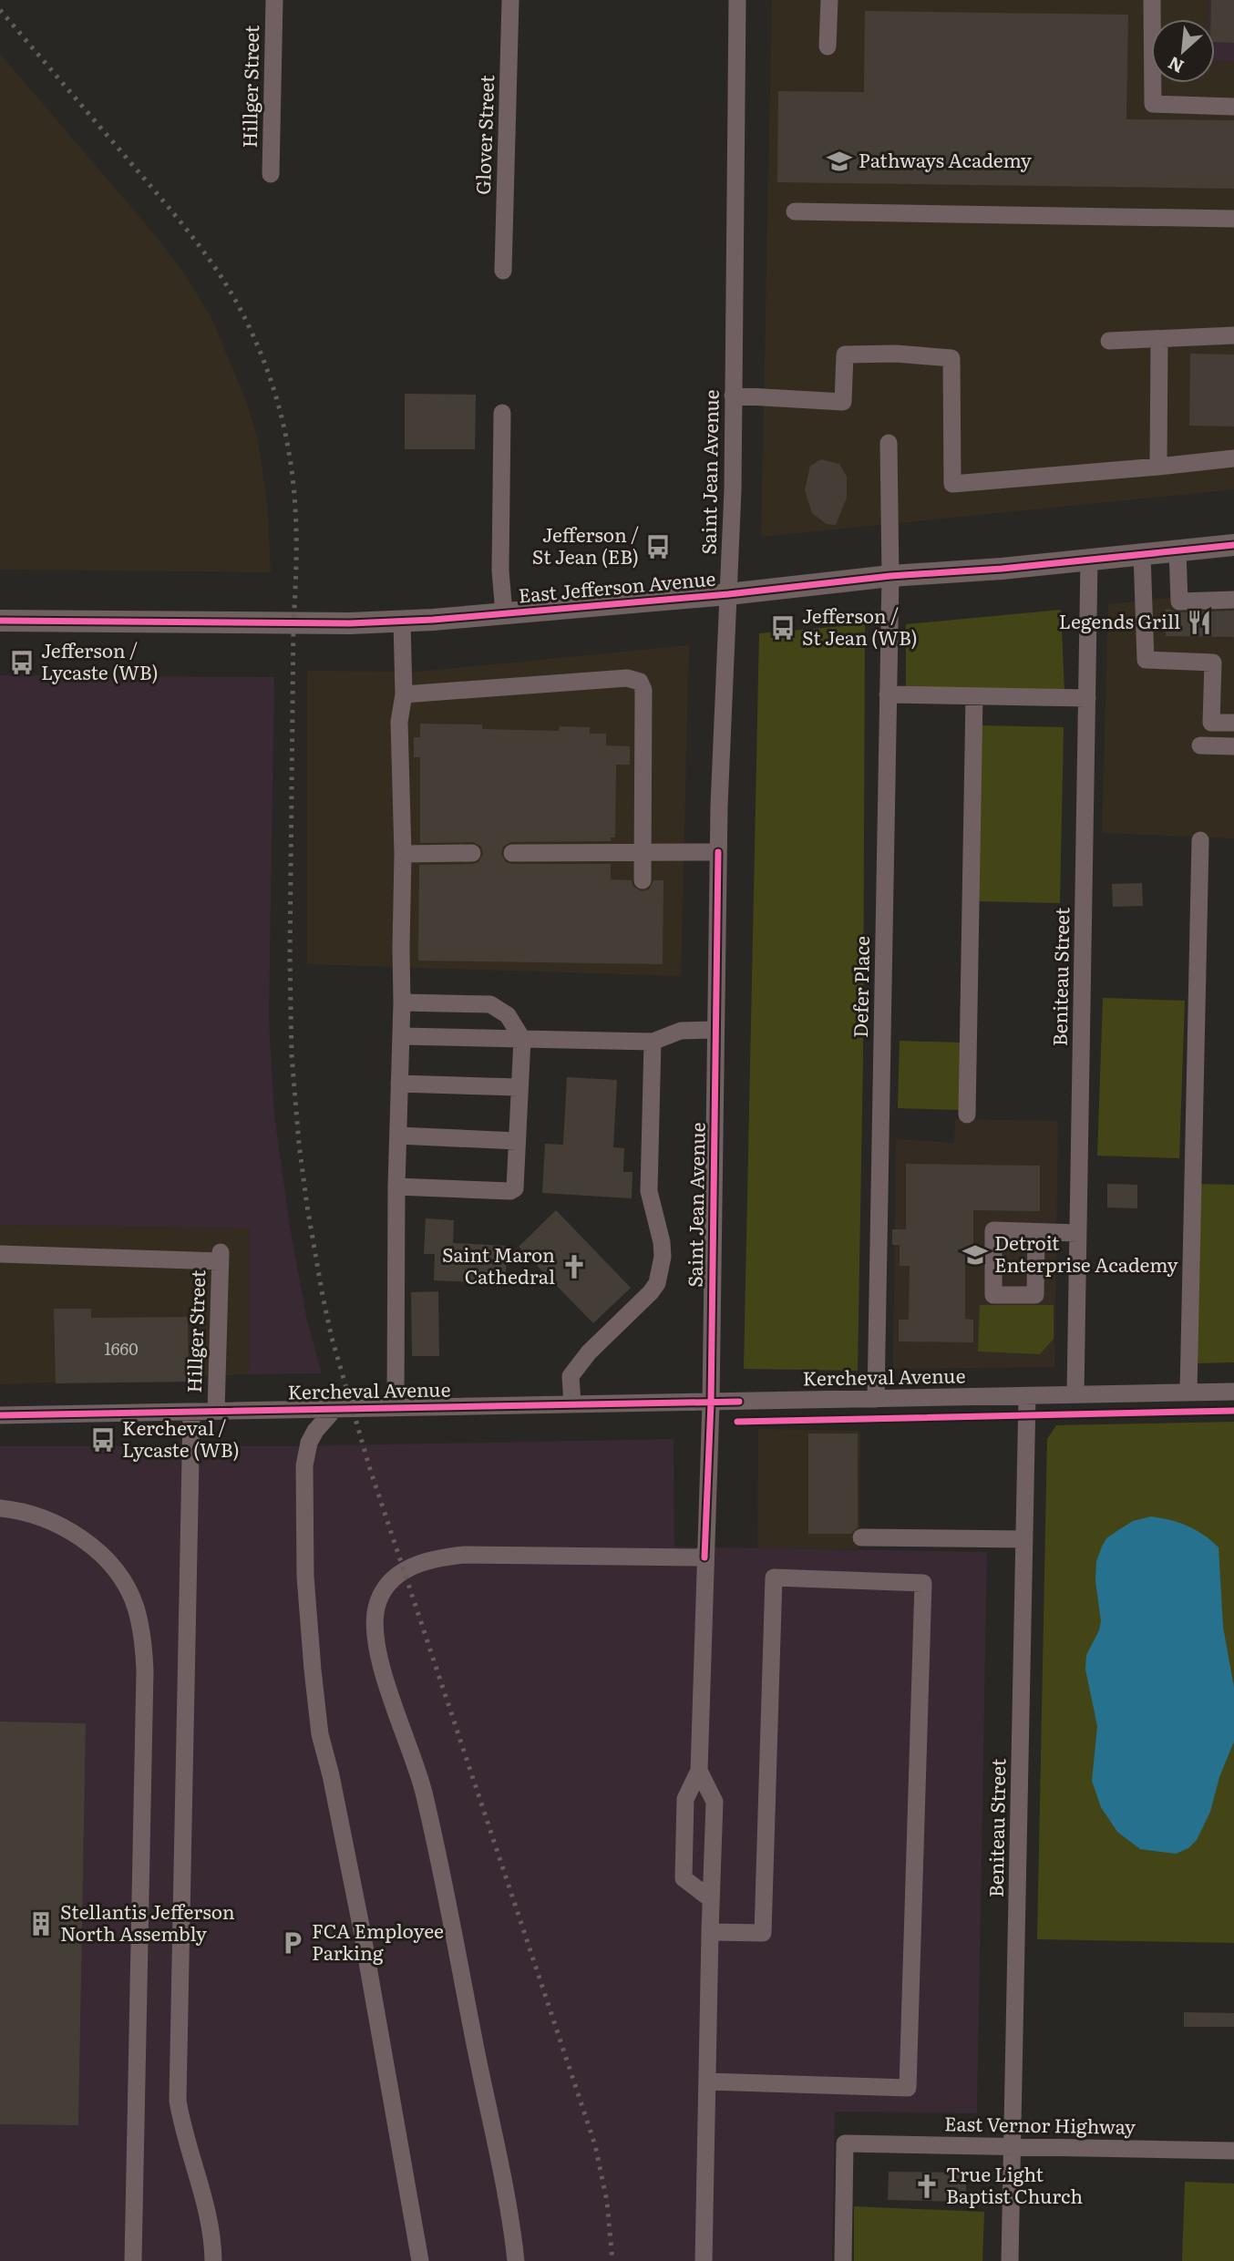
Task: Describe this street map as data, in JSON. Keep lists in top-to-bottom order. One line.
{"streets":{"main road":["East Jefferson Avenue"],"street":["Hillger Street","Glover Street","Saint Jean Avenue","Beniteau Street","Defer Place","Kercheval Avenue","East Vernor Highway"]},"crossings":[["Hillger Street","Kercheval Avenue"],["Saint Jean Avenue","East Jefferson Avenue"],["Saint Jean Avenue","Kercheval Avenue"],["East Jefferson Avenue","Beniteau Street"],["East Jefferson Avenue","Defer Place"],["Beniteau Street","Kercheval Avenue"],["Beniteau Street","East Vernor Highway"],["Defer Place","Kercheval Avenue"]],"places":{"school or university":["Pathways Academy","Detroit Enterprise Academy"],"bus stop":["Jefferson / St Jean (EB)","Jefferson / St Jean (WB)","Jefferson / Lycaste (WB)","Kercheval / Lycaste (WB)"],"restaurant":["Legends Grill"],"church":["Saint Maron Cathedral","True Light Baptist Church"],"building":["Stellantis Jefferson North Assembly"],"parking":["FCA Employee Parking"]},"house_numbers":["1660"],"north":"bottom left"}
